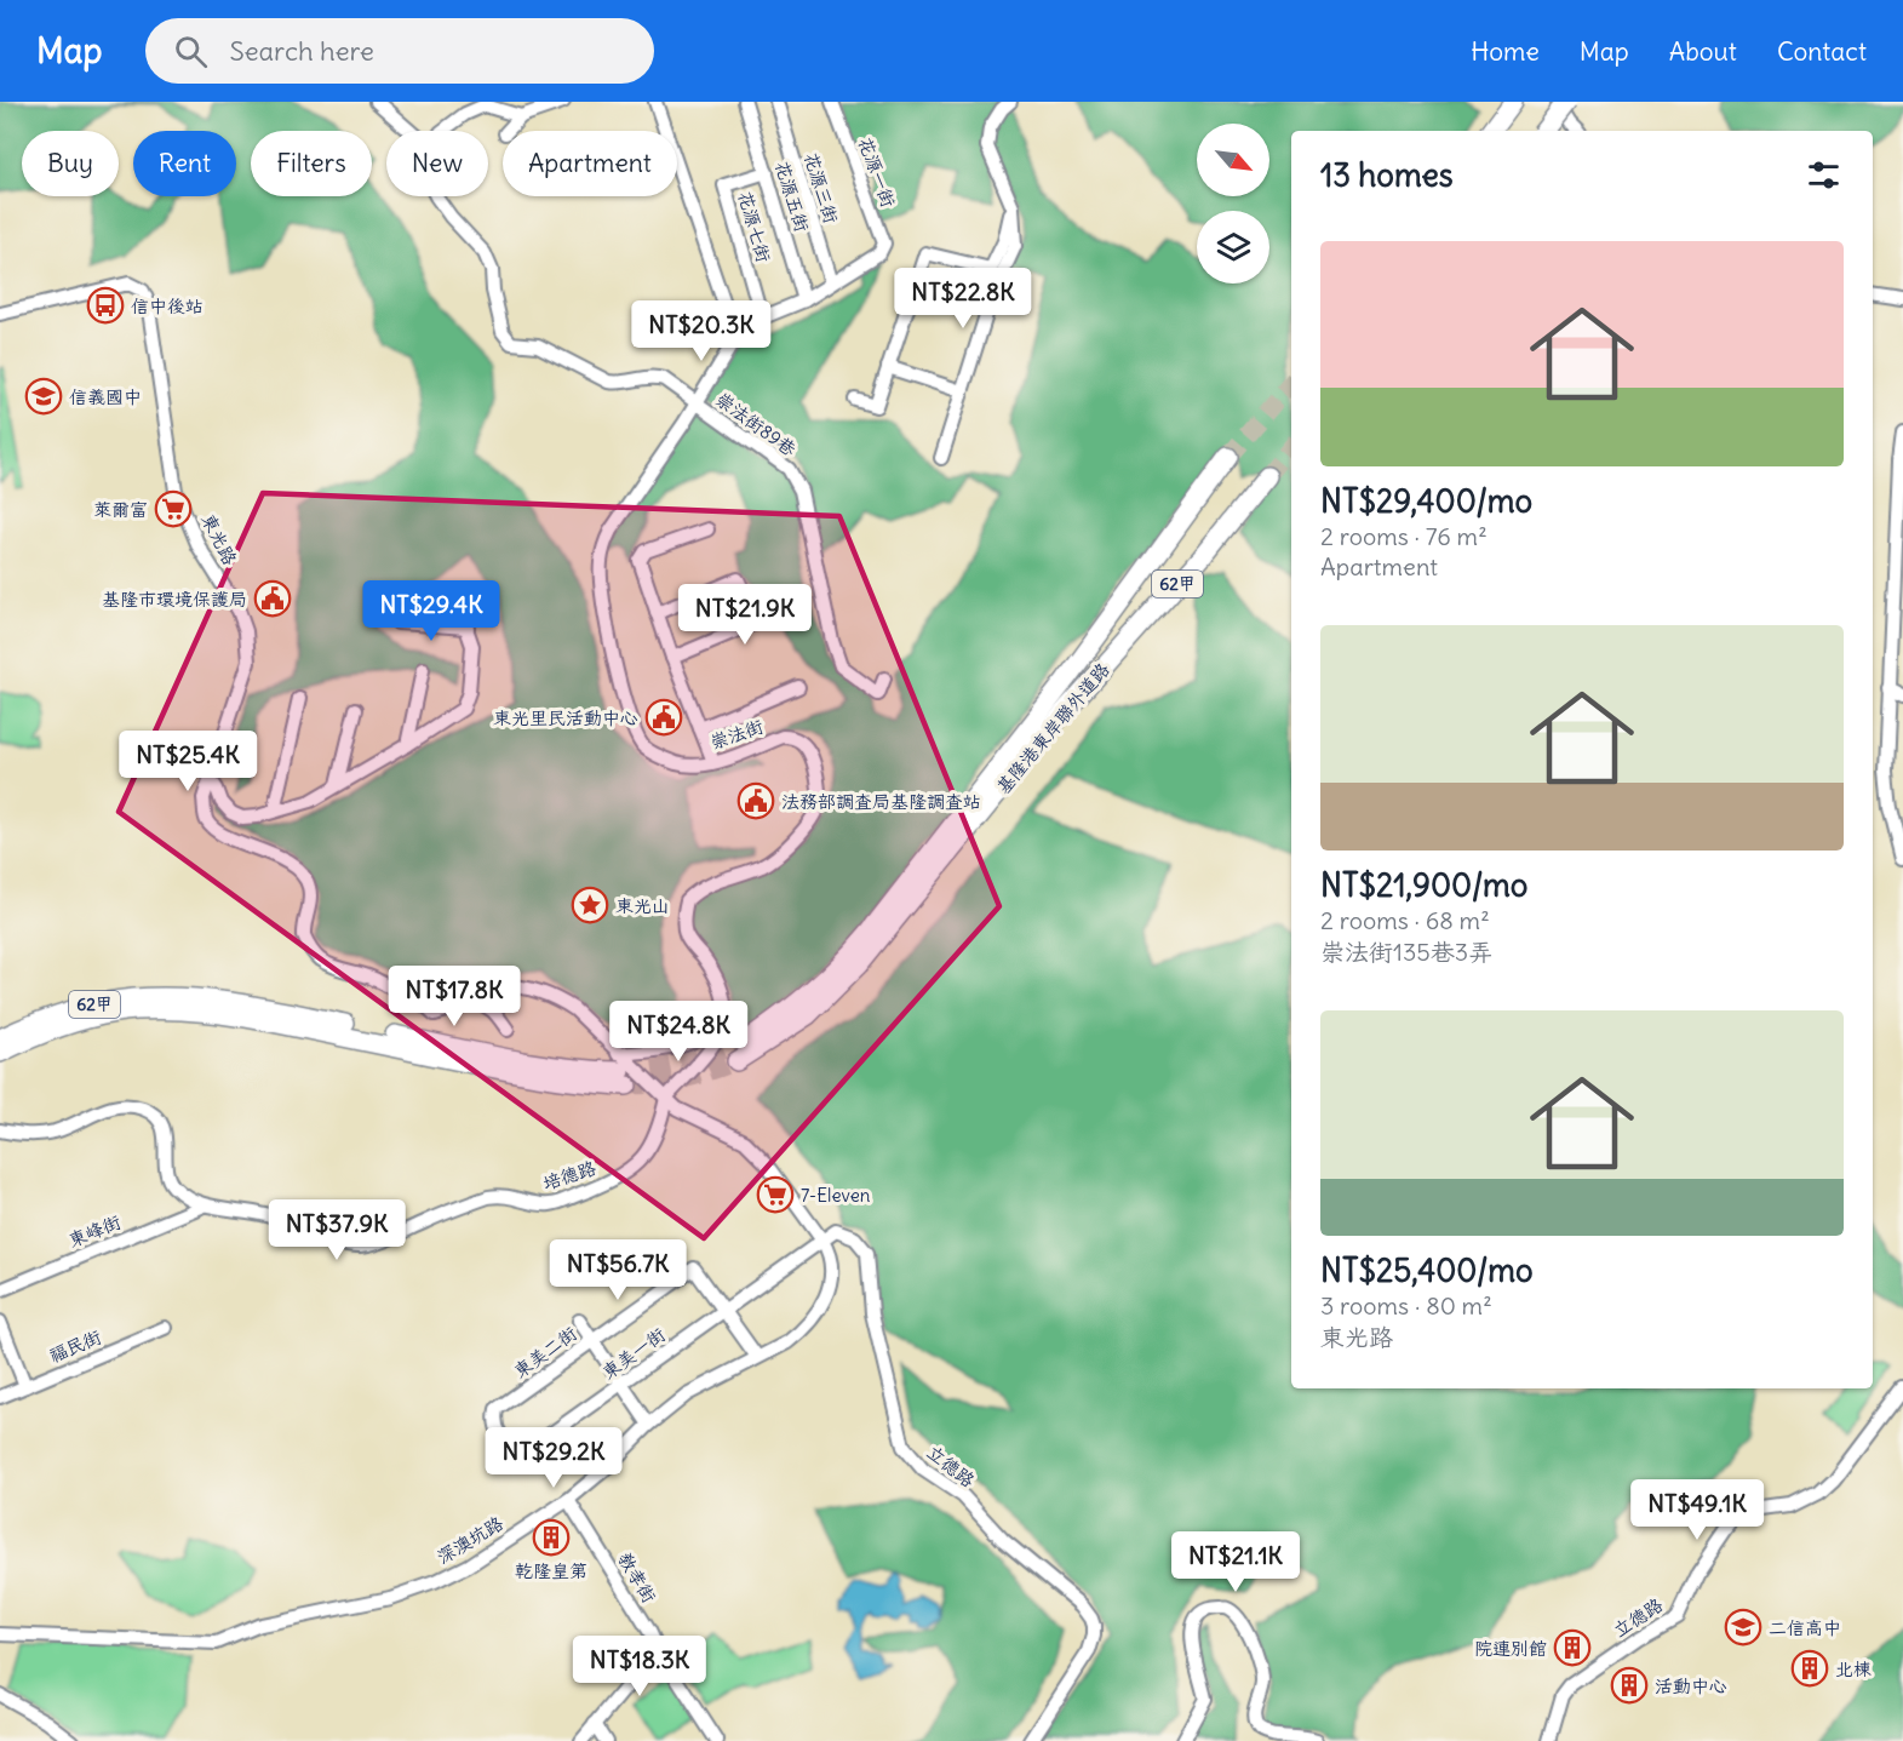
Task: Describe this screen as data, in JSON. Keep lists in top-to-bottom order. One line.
{"streets":{"highway":["62甲","基隆港東岸聯外道路"],"street":["花源一街","花源三街","花源五街","花源七街","崇法街89巷","東光路","崇法街","培德路","東峰街","福民街","東美二街","東美一街","立德路","深澳坑路","教孝街"]},"crossings":[["花源一街","花源三街"],["花源五街","花源七街"],["崇法街89巷","崇法街"],["崇法街","培德路"],["崇法街","深澳坑路"],["培德路","東峰街"],["培德路","深澳坑路"],["東美二街","東美一街"],["東美二街","深澳坑路"],["東美一街","立德路"],["東美一街","深澳坑路"],["立德路","深澳坑路"],["深澳坑路","教孝街"]],"places":{"bus stop":["信中後站"],"school or university":["信義國中","二信高中"],"supermarket":["萊爾富","7-Eleven"],"public building":["基隆市環境保護局","東光里民活動中心","法務部調查局基隆調查站"],"place":["東光山"],"building":["乾隆皇第","院連別館","北棟","活動中心"]},"north":"bottom right","page":{"header":"Map","search":"Search here","nav":["Home","Map","About","Contact"],"chip":["Buy","Rent","Filters","New","Apartment"],"heading":"13 homes","list":[{"name":"NT$29,400/mo","note":"2 rooms · 76 m² · Apartment"},{"name":"NT$21,900/mo","note":"2 rooms · 68 m² · 崇法街135巷3弄"},{"name":"NT$25,400/mo","note":"3 rooms · 80 m² · 東光路"}],"price":["NT$22.8K","NT$20.3K","NT$29.4K","NT$21.9K","NT$25.4K","NT$17.8K","NT$24.8K","NT$37.9K","NT$56.7K","NT$29.2K","NT$49.1K","NT$21.1K","NT$18.3K"]}}
